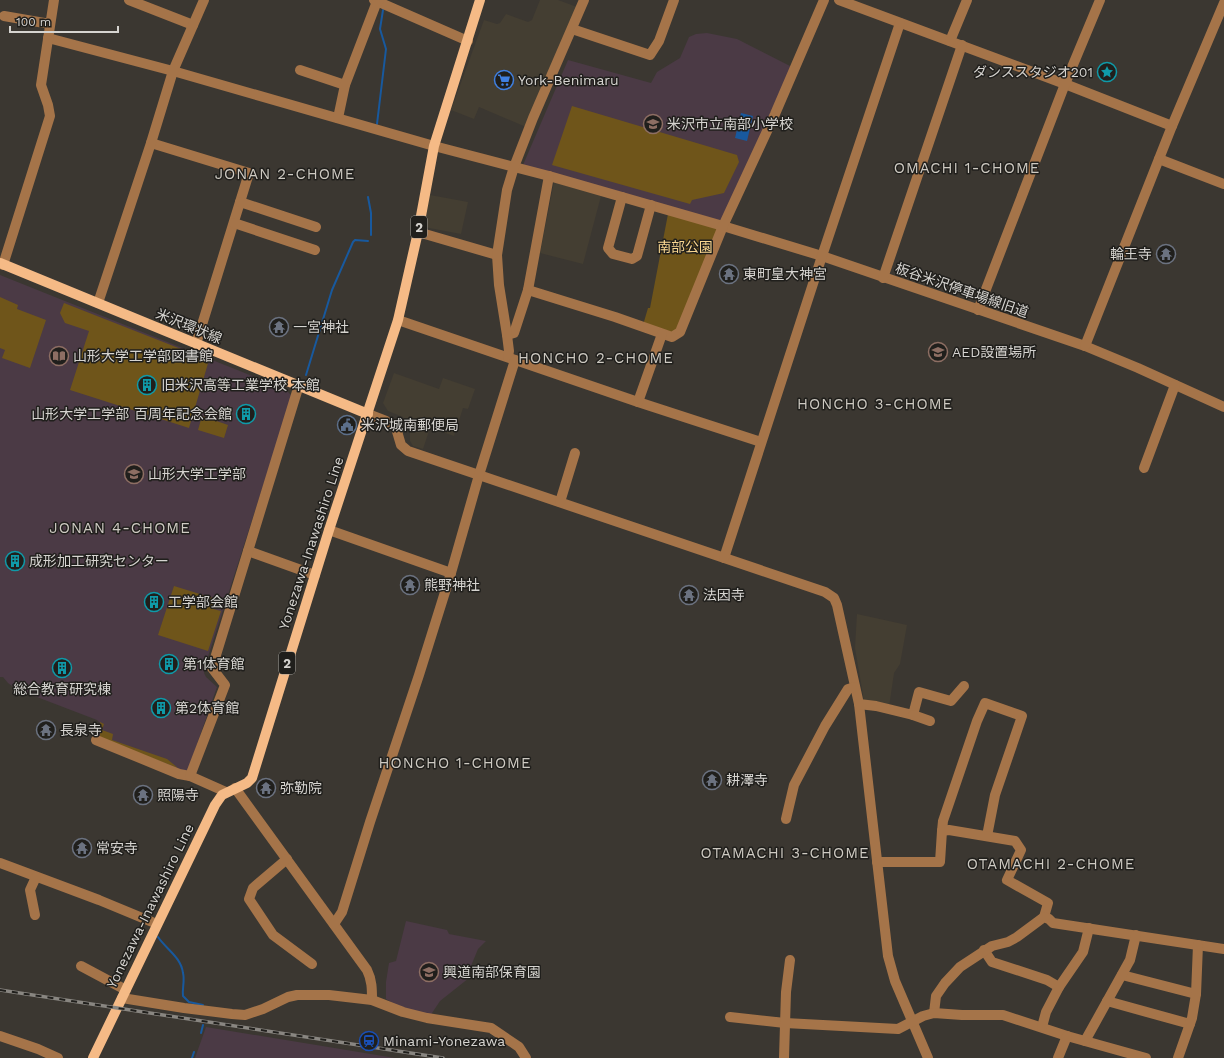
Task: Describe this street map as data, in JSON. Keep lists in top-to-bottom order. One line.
{"streets":{"main road":["2","米沢環状線","Yonezawa-Inawashiro Line"],"street":["板谷米沢停車場線旧道"]},"crossings":[["米沢環状線","Yonezawa-Inawashiro Line"]],"districts":["OMACHI 1-CHOME","JONAN 2-CHOME","HONCHO 2-CHOME","HONCHO 3-CHOME","JONAN 4-CHOME","HONCHO 1-CHOME","OTAMACHI 3-CHOME","OTAMACHI 2-CHOME"],"parks":["南部公園"],"places":{"place":["ダンススタジオ201"],"supermarket":["York-Benimaru"],"school or university":["米沢市立南部小学校","AED設置場所","山形大学工学部","興道南部保育園"],"temple":["輪王寺","東町皇大神宮","一宮神社","熊野神社","法因寺","長泉寺","耕澤寺","弥勒院","照陽寺","常安寺"],"library":["山形大学工学部図書館"],"building":["旧米沢高等工業学校 本館","山形大学工学部 百周年記念会館","成形加工研究センター","工学部会館","第1体育館","総合教育研究棟","第2体育館"],"public building":["米沢城南郵便局"],"station":["Minami-Yonezawa"]},"scale_bar":"100 m"}
